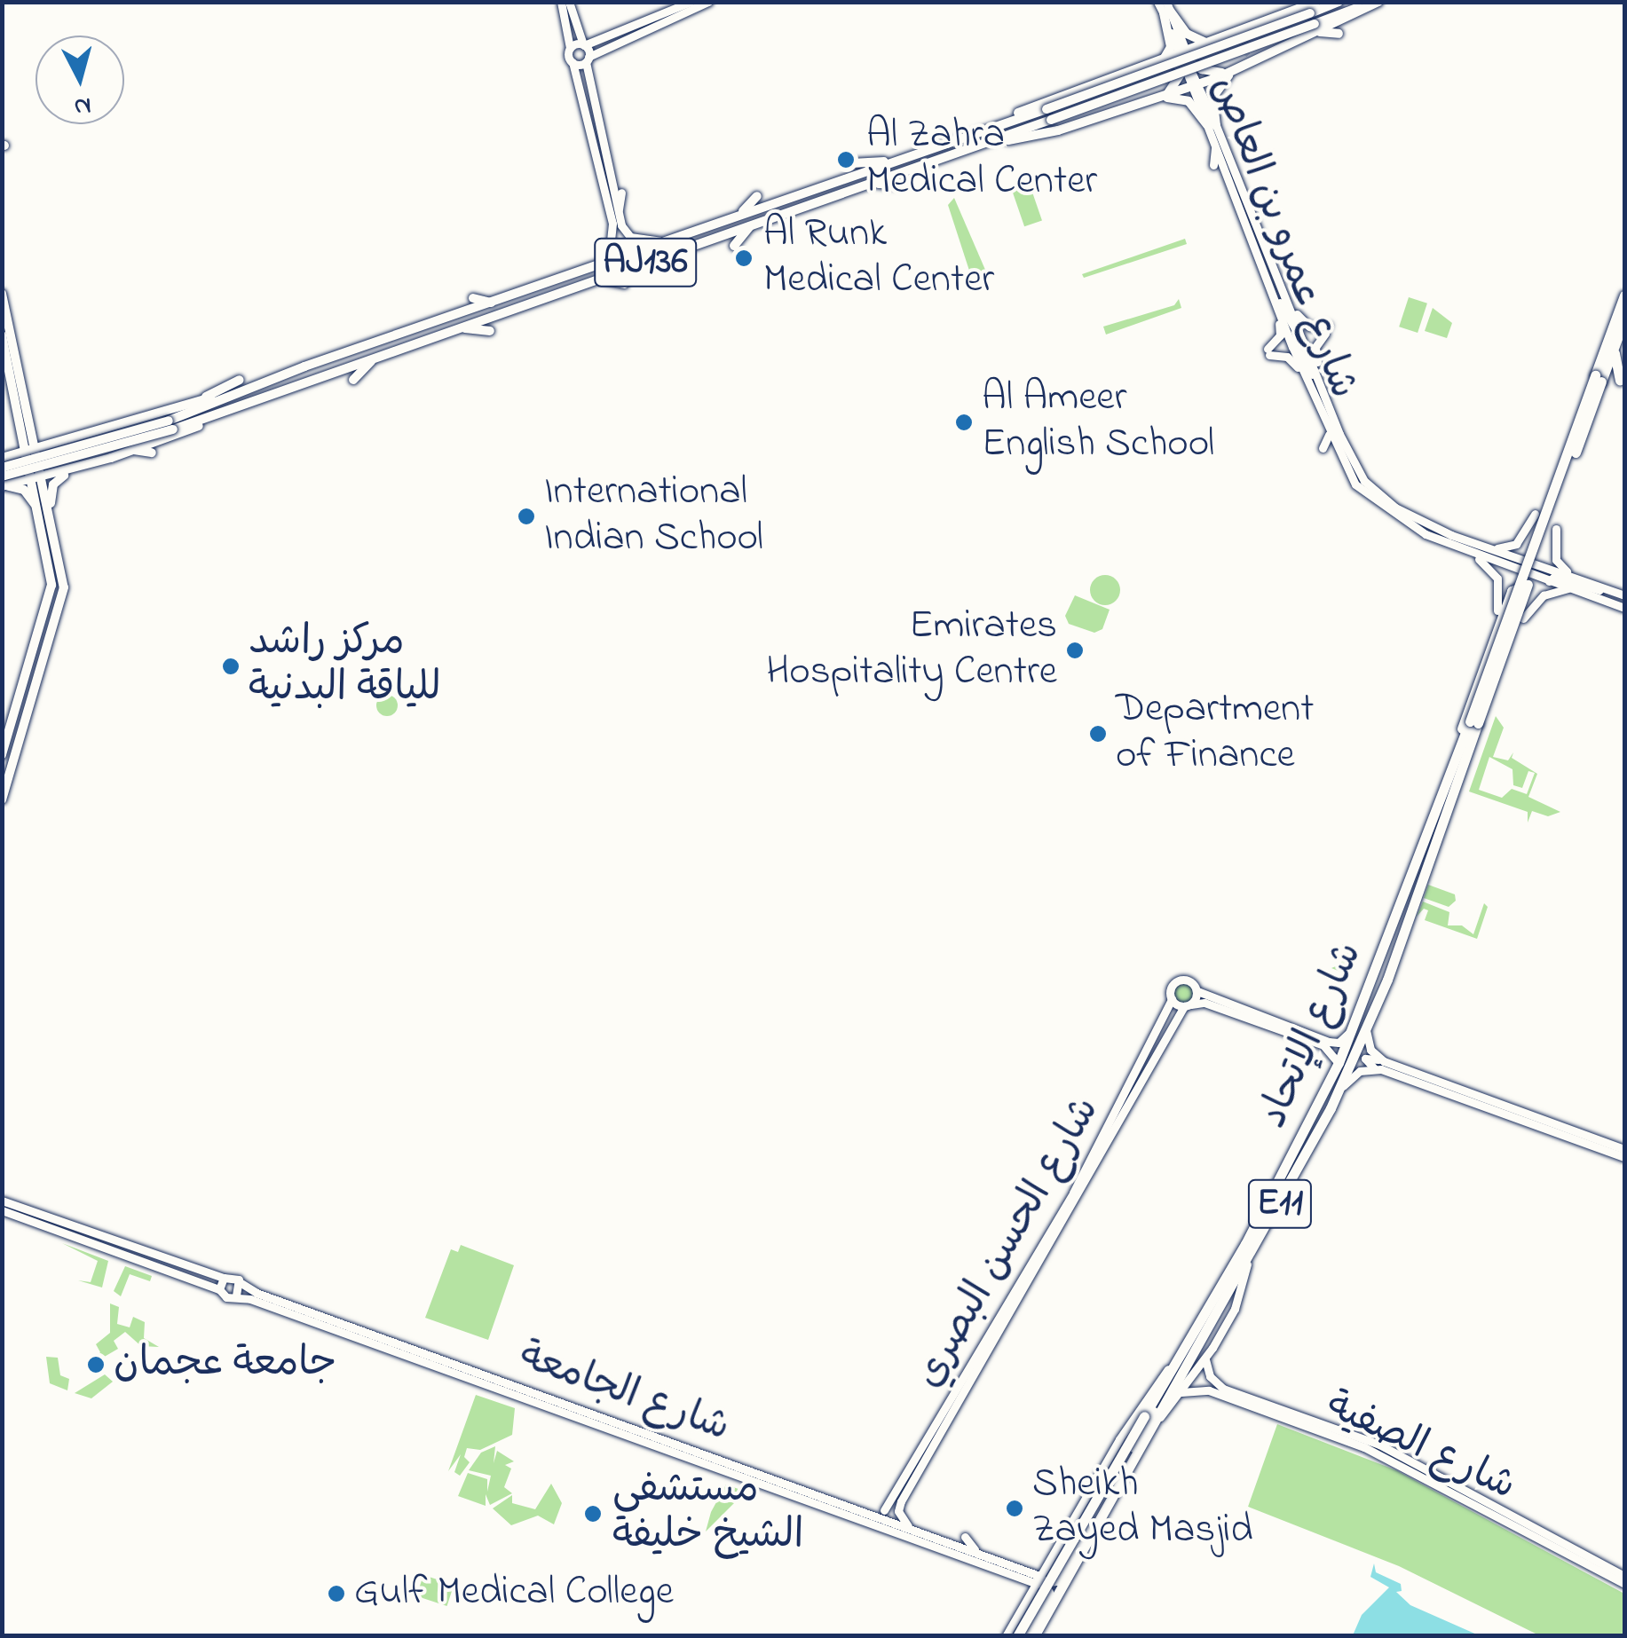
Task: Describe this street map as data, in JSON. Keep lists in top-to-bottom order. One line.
{"streets":{"highway":["شارع الإتحاد","E11"],"main road":["شارع عمرو بن العاص","AJ136","شارع الحسن البصري","شارع الجامعة","شارع الصفية"]},"crossings":[["شارع الإتحاد","E11"],["شارع الحسن البصري","شارع الجامعة"]],"places":["Al Zahra Medical Center","Al Runk Medical Center","Al Ameer English School","International Indian School","Emirates Hospitality Centre","مركز راشد للياقة البدنية","Department of Finance","جامعة عجمان","Sheikh Zayed Masjid","مستشفى الشيخ خليفة","Gulf Medical College"],"north":"bottom"}
